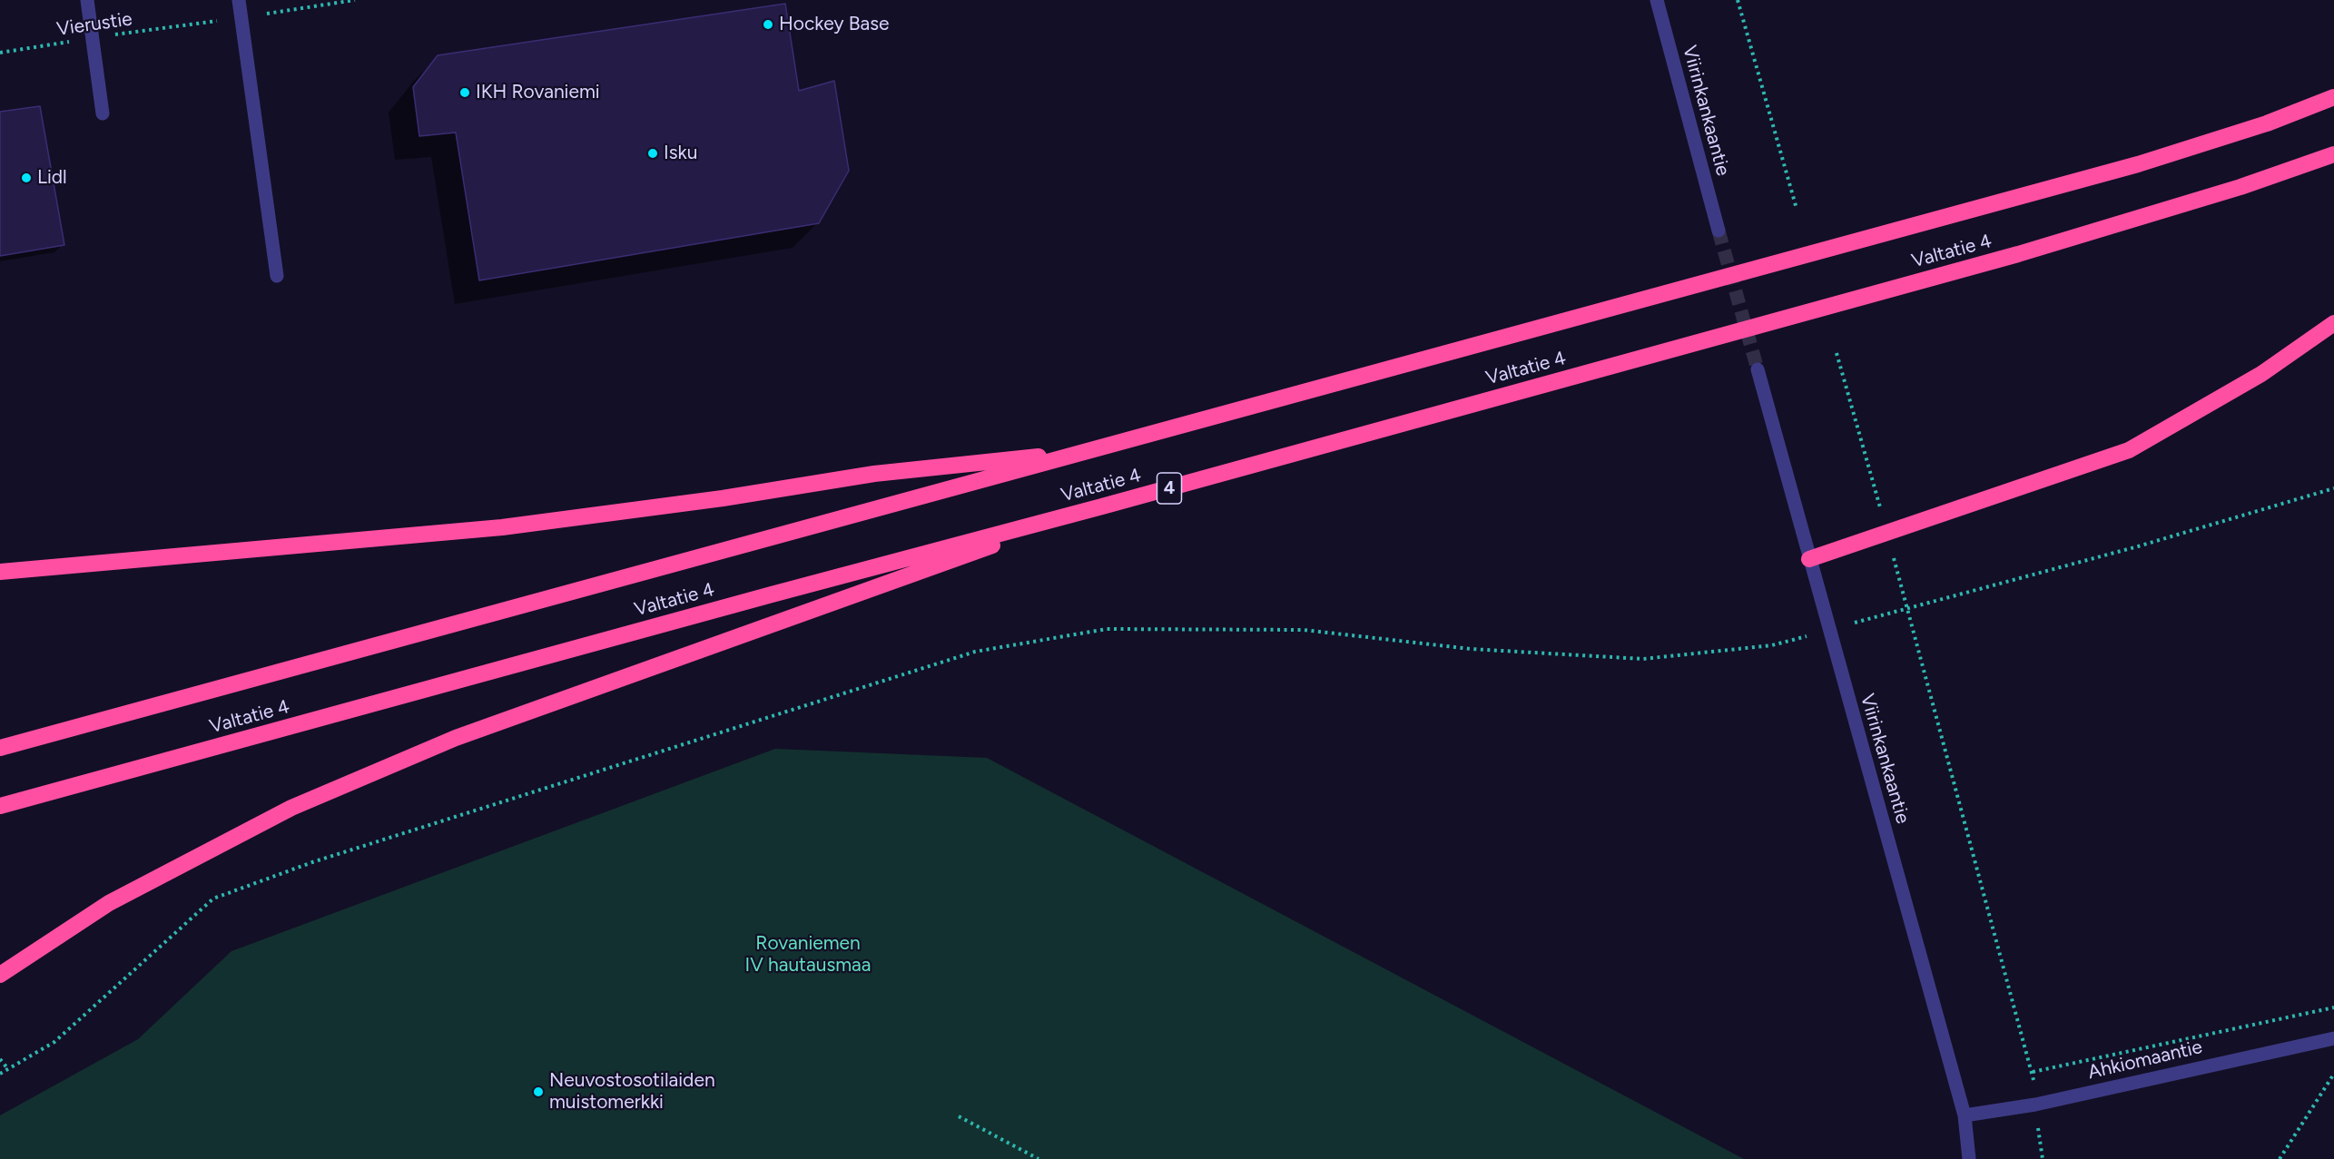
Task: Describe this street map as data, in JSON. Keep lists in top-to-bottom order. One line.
{"streets":{"highway":["Valtatie 4","4"],"street":["Viirinkankaantie","Ahkiomaantie"],"path":["Vierustie"]},"crossings":[["Viirinkankaantie","Ahkiomaantie"]],"parks":["Rovaniemen IV hautausmaa"],"places":["Hockey Base","IKH Rovaniemi","Isku","Lidl","Neuvostosotilaiden muistomerkki"]}
